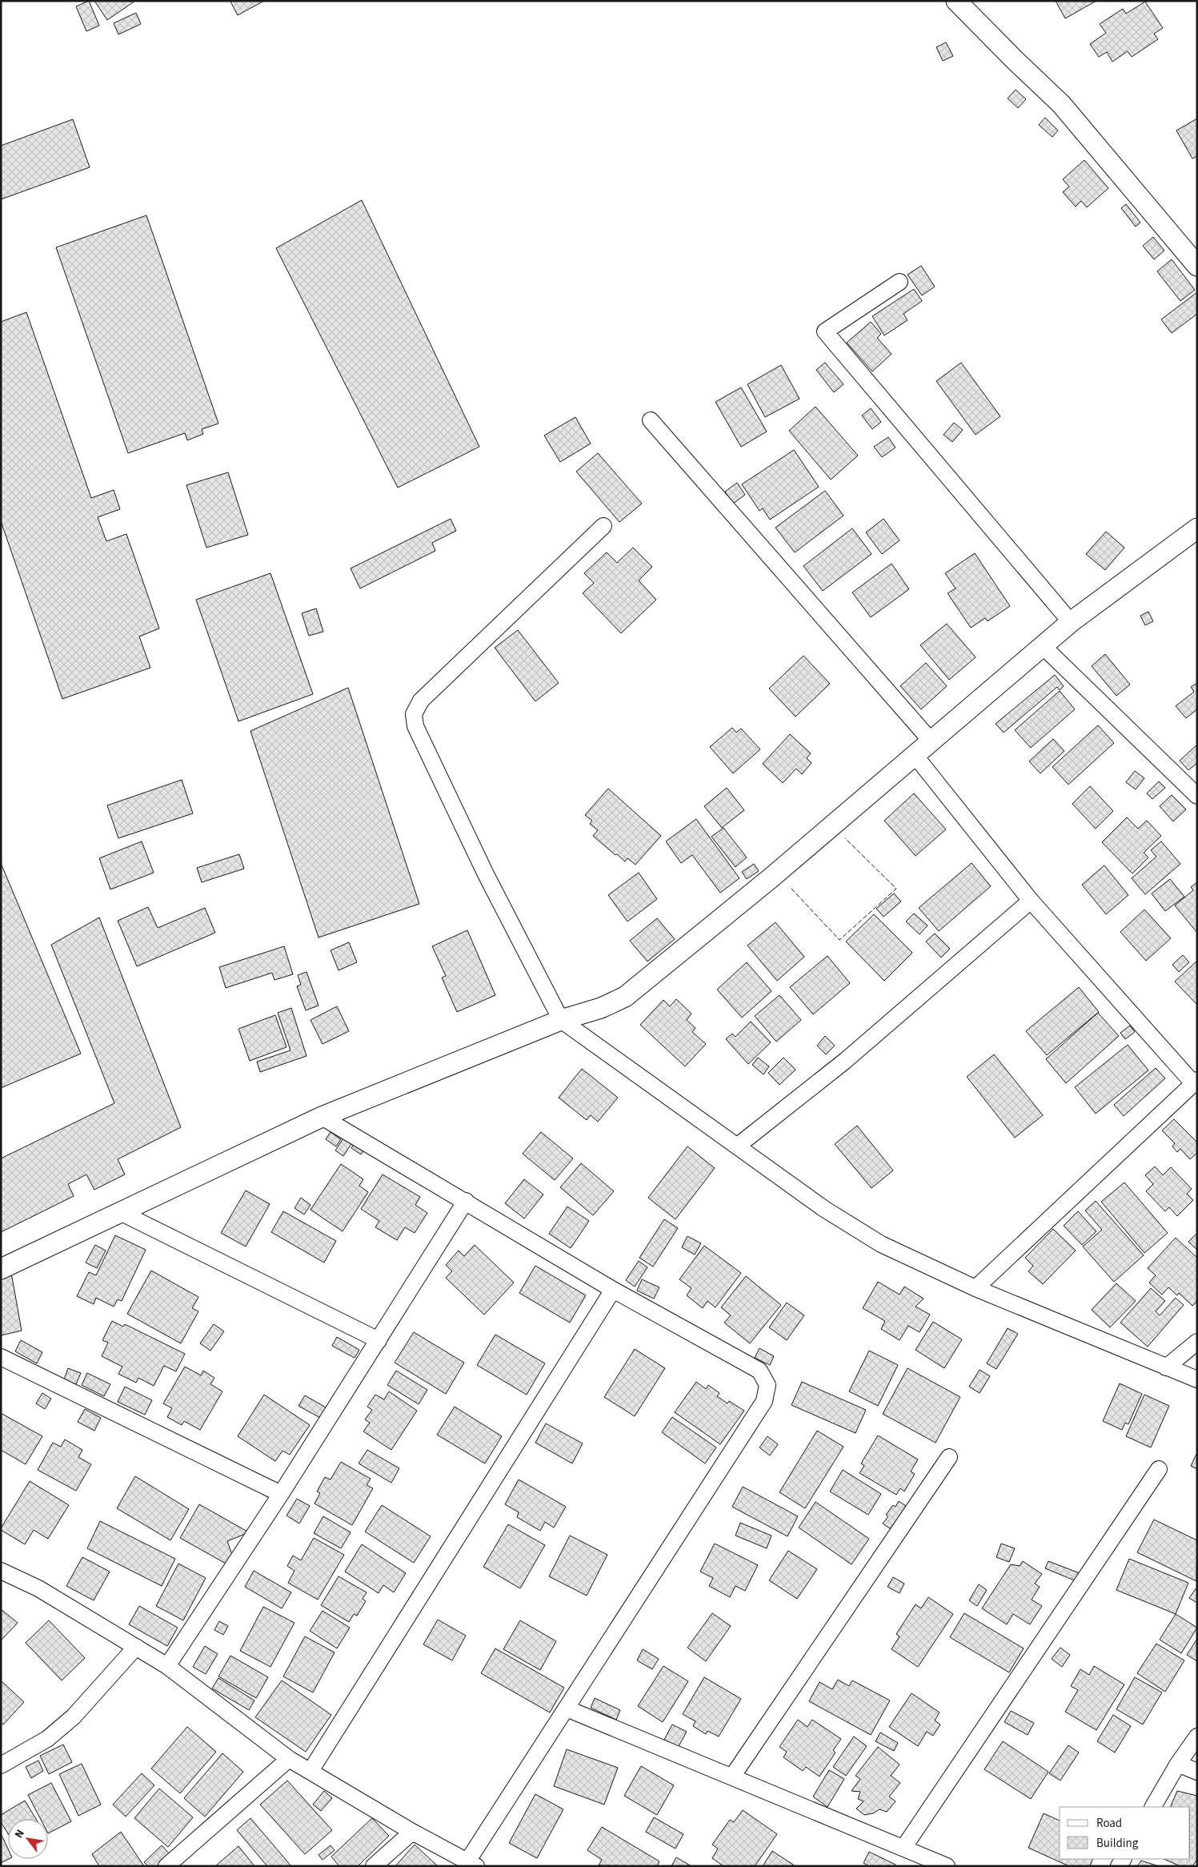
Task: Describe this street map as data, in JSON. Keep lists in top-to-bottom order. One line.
{"legend":["Road","Building"],"north":"top left"}
